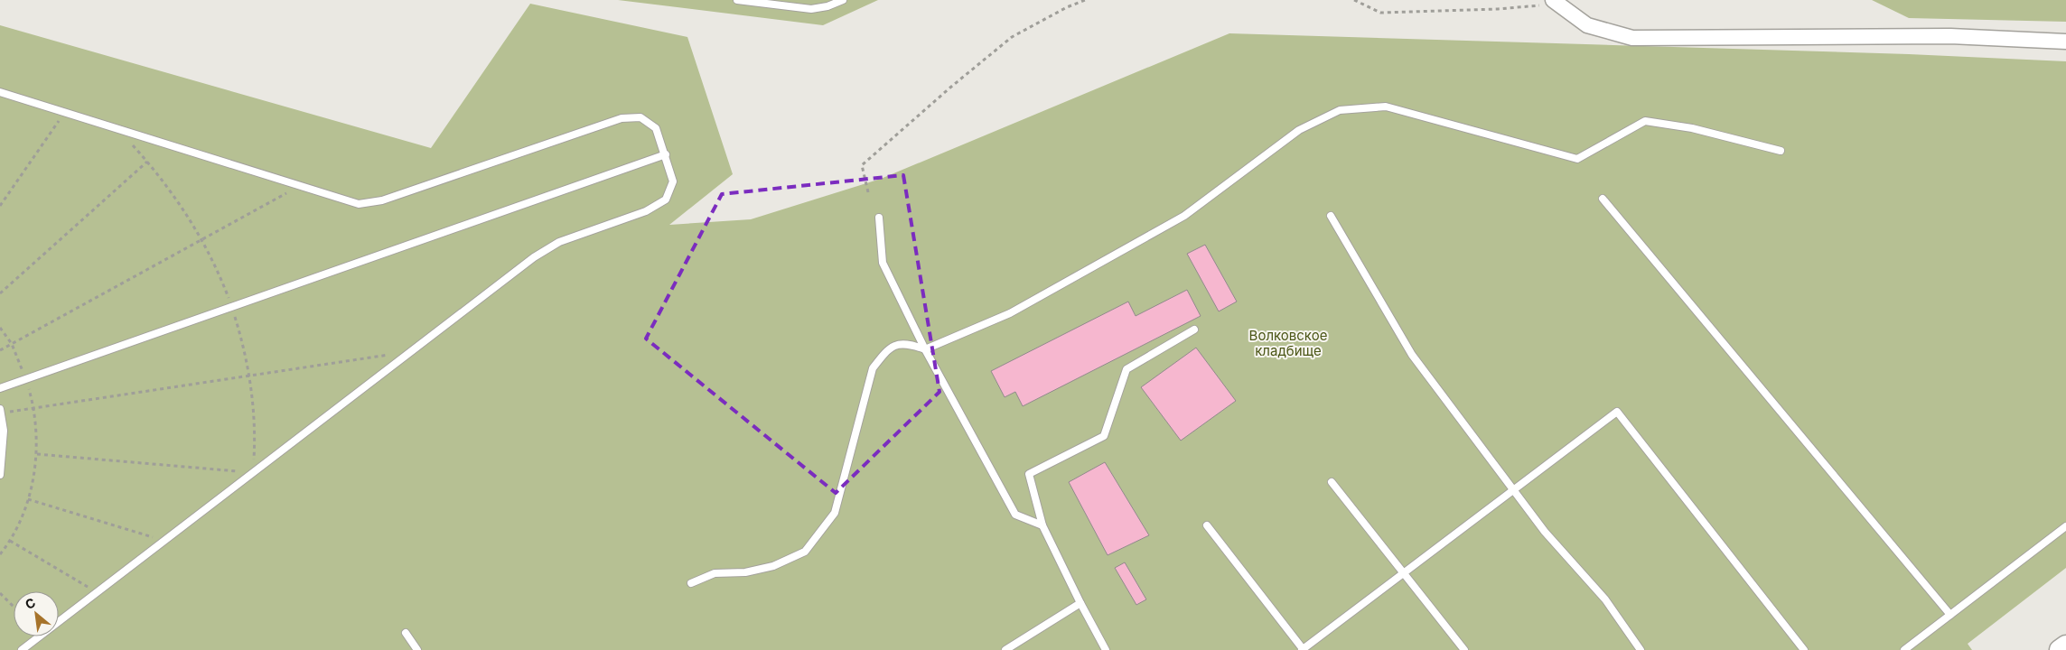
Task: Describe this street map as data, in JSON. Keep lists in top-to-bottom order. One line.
{"parks":["Волковское кладбище"],"north":"top left"}
